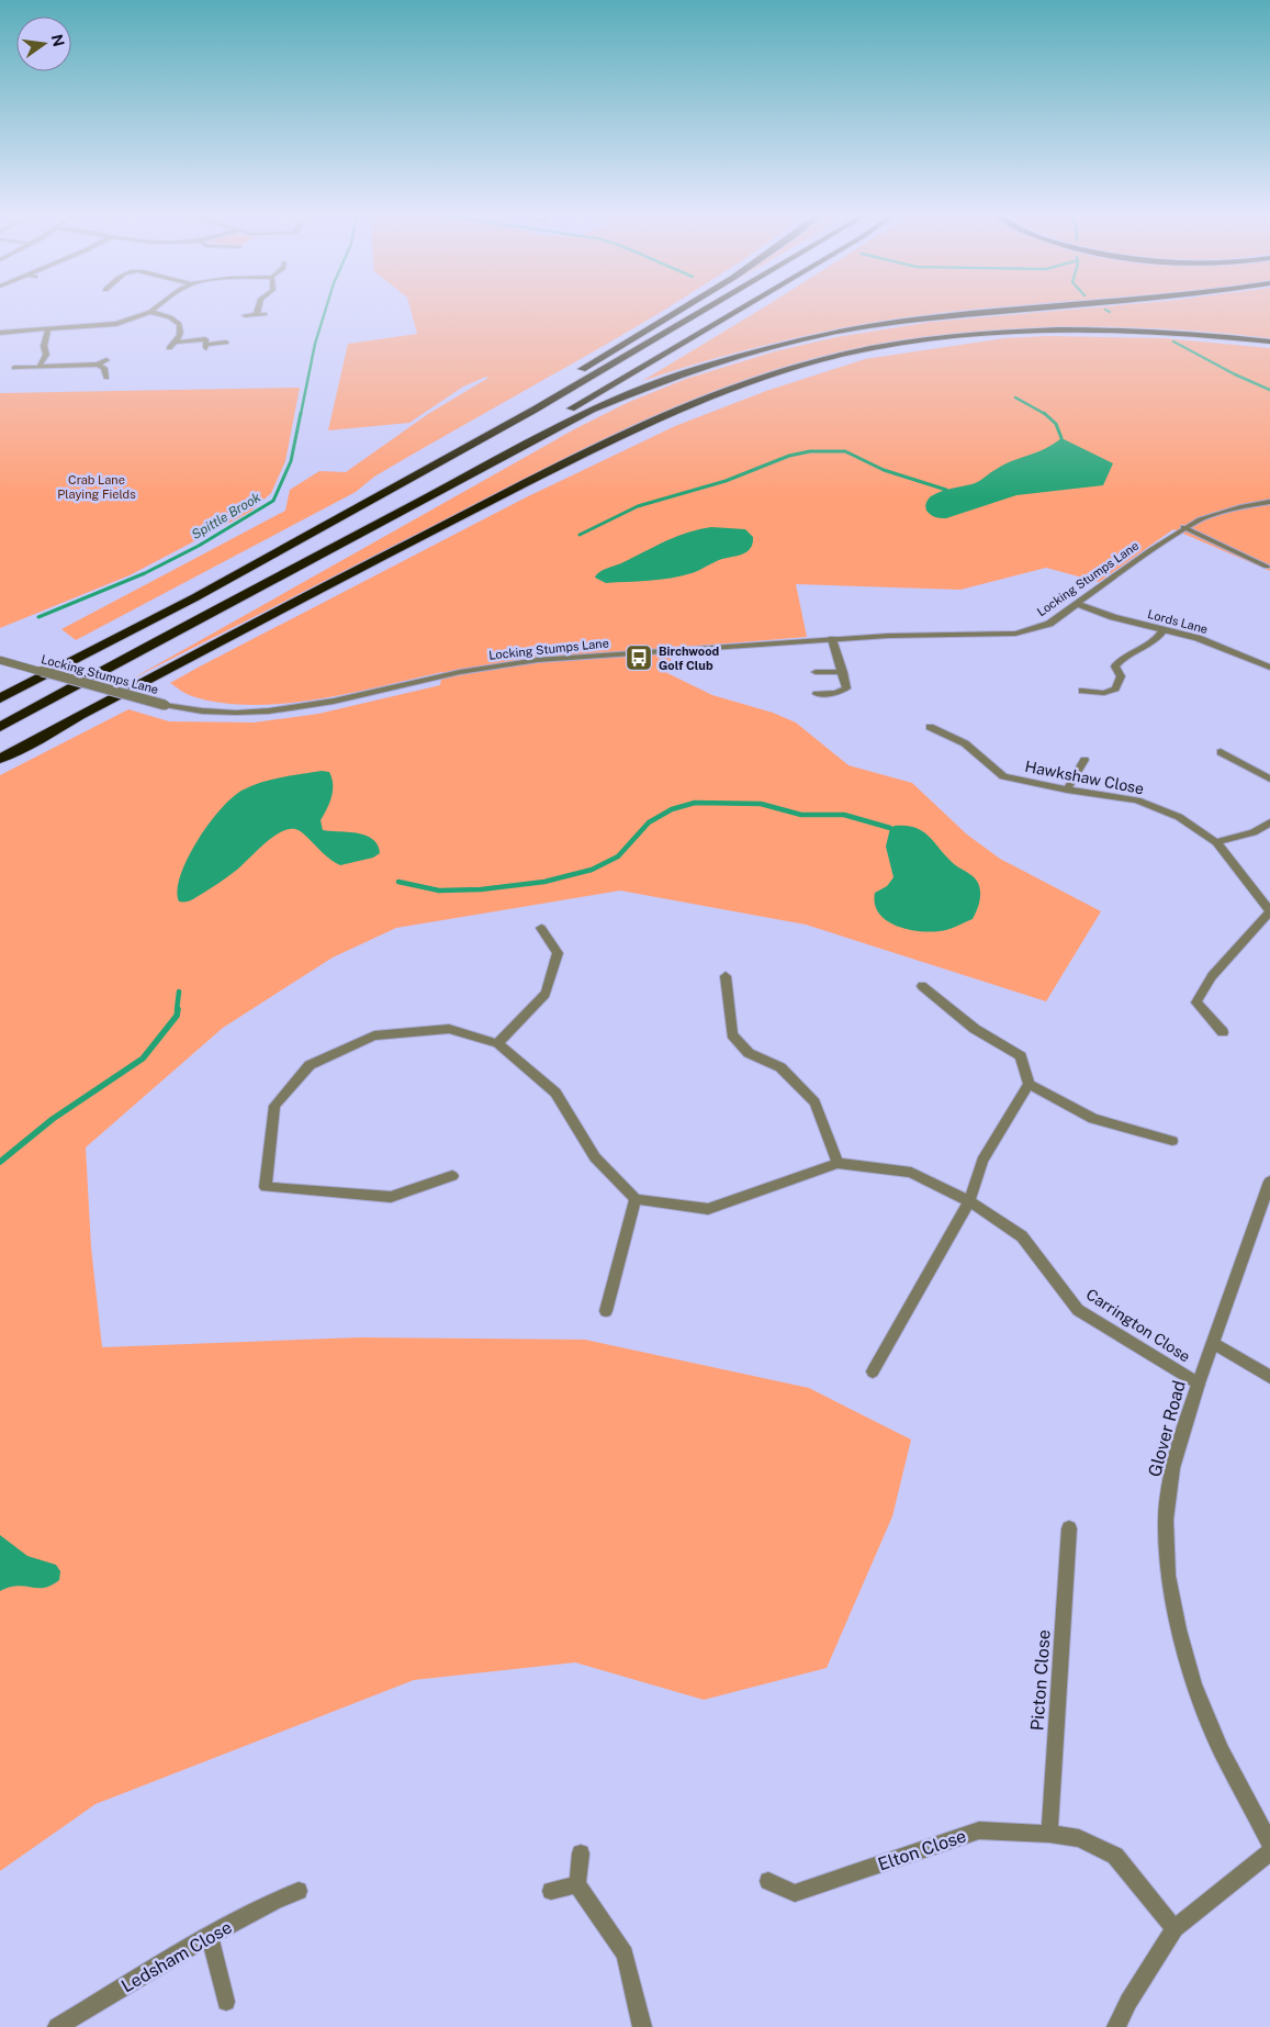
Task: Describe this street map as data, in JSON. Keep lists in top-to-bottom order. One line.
{"streets":{"street":["Locking Stumps Lane","Lords Lane","Hawkshaw Close","Carrington Close","Glover Road","Picton Close","Elton Close","Ledsham Close"]},"crossings":[["Locking Stumps Lane","Lords Lane"],["Carrington Close","Glover Road"],["Picton Close","Elton Close"]],"water":["Spittle Brook"],"parks":["Crab Lane Playing Fields"],"places":{"bus stop":["Birchwood Golf Club"]},"north":"right"}
